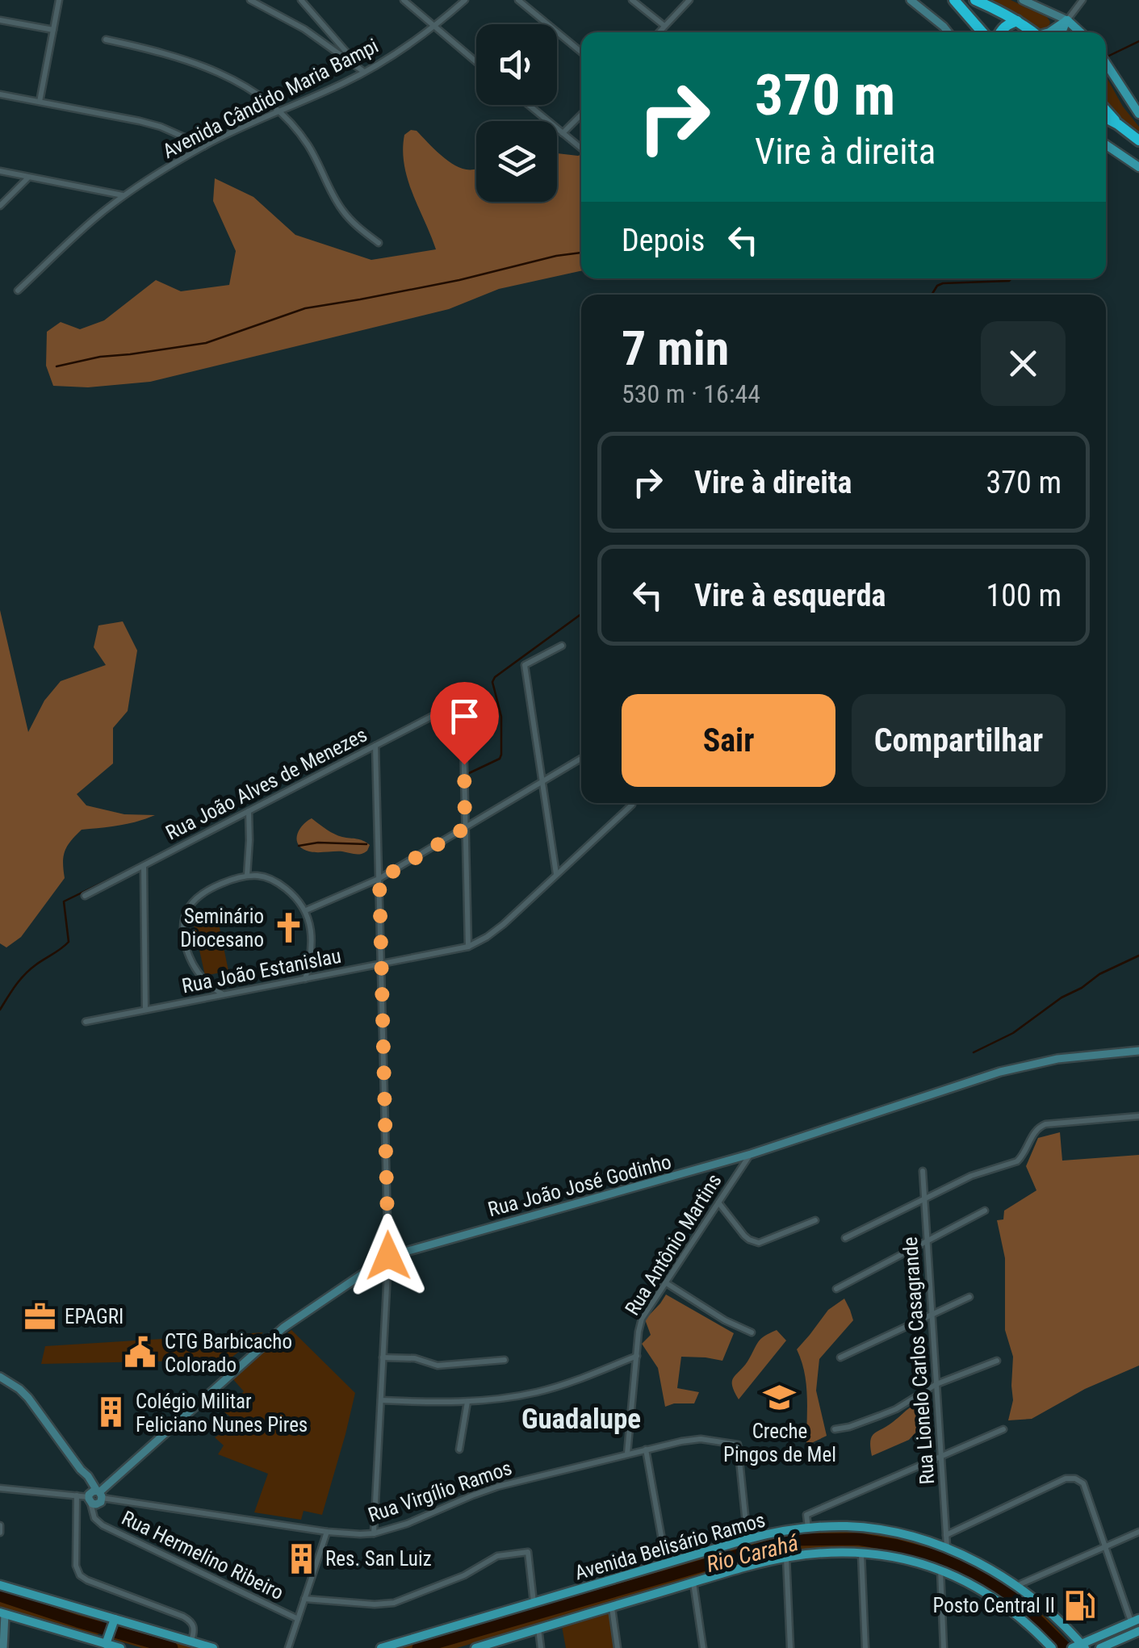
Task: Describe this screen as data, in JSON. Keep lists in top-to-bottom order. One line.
{"streets":{"main road":["Avenida Belisário Ramos"],"street":["Avenida Cândido Maria Bampi","Rua João Alves de Menezes","Rua João Estanislau","Rua João José Godinho","Rua Antônio Martins","Rua Lionelo Carlos Casagrande","Rua Virgílio Ramos","Rua Hermelino Ribeiro"]},"crossings":[["Rua João José Godinho","Rua Antônio Martins"],["Rua João José Godinho","Rua Virgílio Ramos"],["Rua João José Godinho","Rua Hermelino Ribeiro"],["Rua Antônio Martins","Rua Virgílio Ramos"],["Rua Lionelo Carlos Casagrande","Avenida Belisário Ramos"],["Rua Virgílio Ramos","Avenida Belisário Ramos"],["Rua Virgílio Ramos","Rua Hermelino Ribeiro"]],"districts":["Guadalupe"],"water":["Rio Carahá"],"places":{"church":["Seminário Diocesano"],"office":["EPAGRI"],"public building":["CTG Barbicacho Colorado"],"school or university":["Creche Pingos de Mel"],"building":["Colégio Militar Feliciano Nunes Pires","Res. San Luiz"],"fuel station":["Posto Central II"]},"page":{"turn":["370 m","Vire à direita"],"then":"Depois","heading":["7 min","530 m · 16:44"],"list":[{"name":"Vire à direita","value":"370 m"},{"name":"Vire à esquerda","value":"100 m"}],"buttons":["Sair","Compartilhar"]}}
